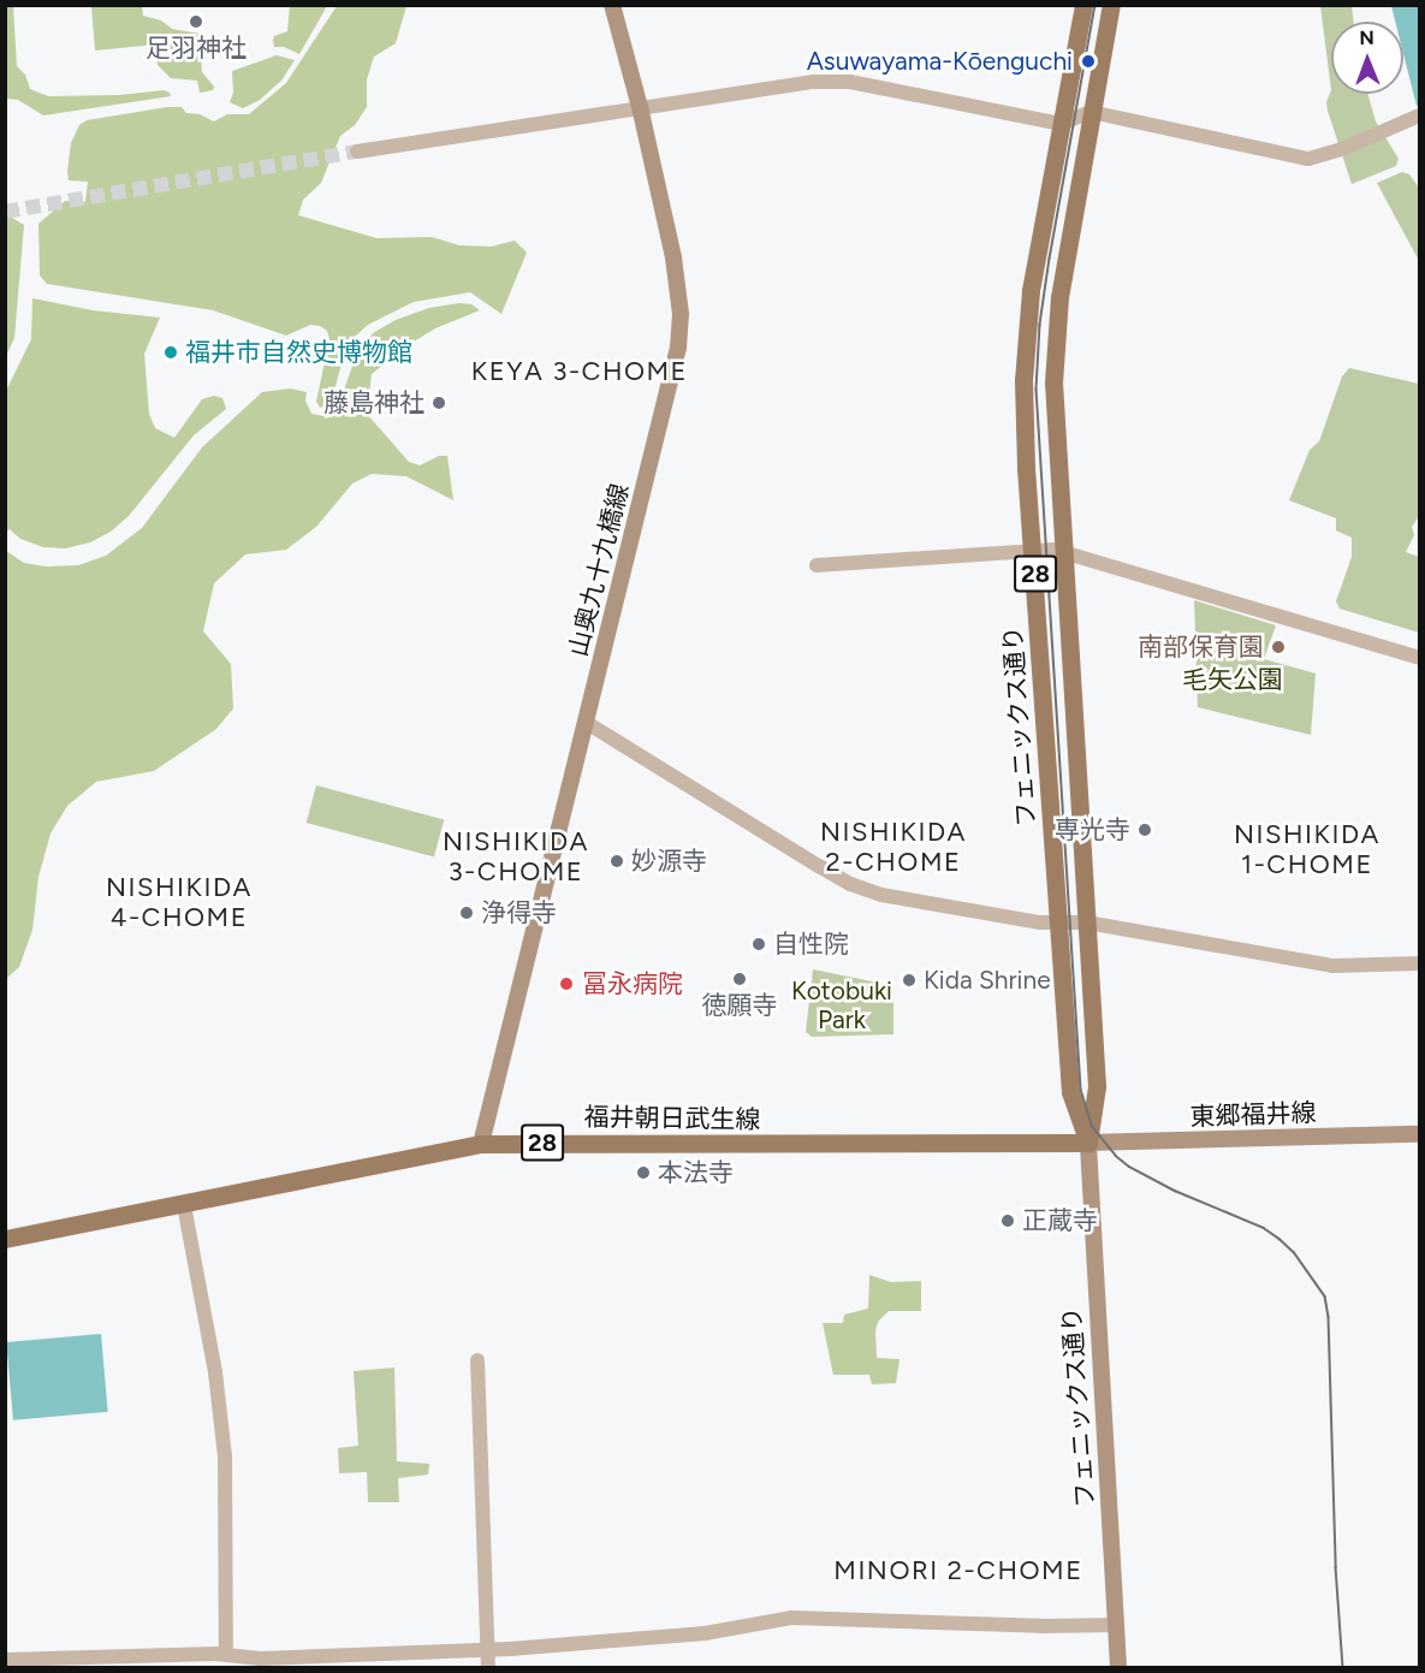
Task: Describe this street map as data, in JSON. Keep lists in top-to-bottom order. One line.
{"streets":{"main road":["山奥九十九橋線","28","フェニックス通り","東郷福井線","福井朝日武生線"]},"crossings":[["山奥九十九橋線","福井朝日武生線"],["フェニックス通り","東郷福井線"],["フェニックス通り","福井朝日武生線"],["東郷福井線","福井朝日武生線"]],"districts":["KEYA 3-CHOME","NISHIKIDA 2-CHOME","NISHIKIDA 1-CHOME","NISHIKIDA 3-CHOME","NISHIKIDA 4-CHOME","MINORI 2-CHOME"],"parks":["毛矢公園","Kotobuki Park"],"places":["足羽神社","Asuwayama-Kōenguchi","福井市自然史博物館","藤島神社","南部保育園","専光寺","妙源寺","浄得寺","自性院","徳願寺","Kida Shrine","冨永病院","本法寺","正蔵寺"],"north":"top"}
